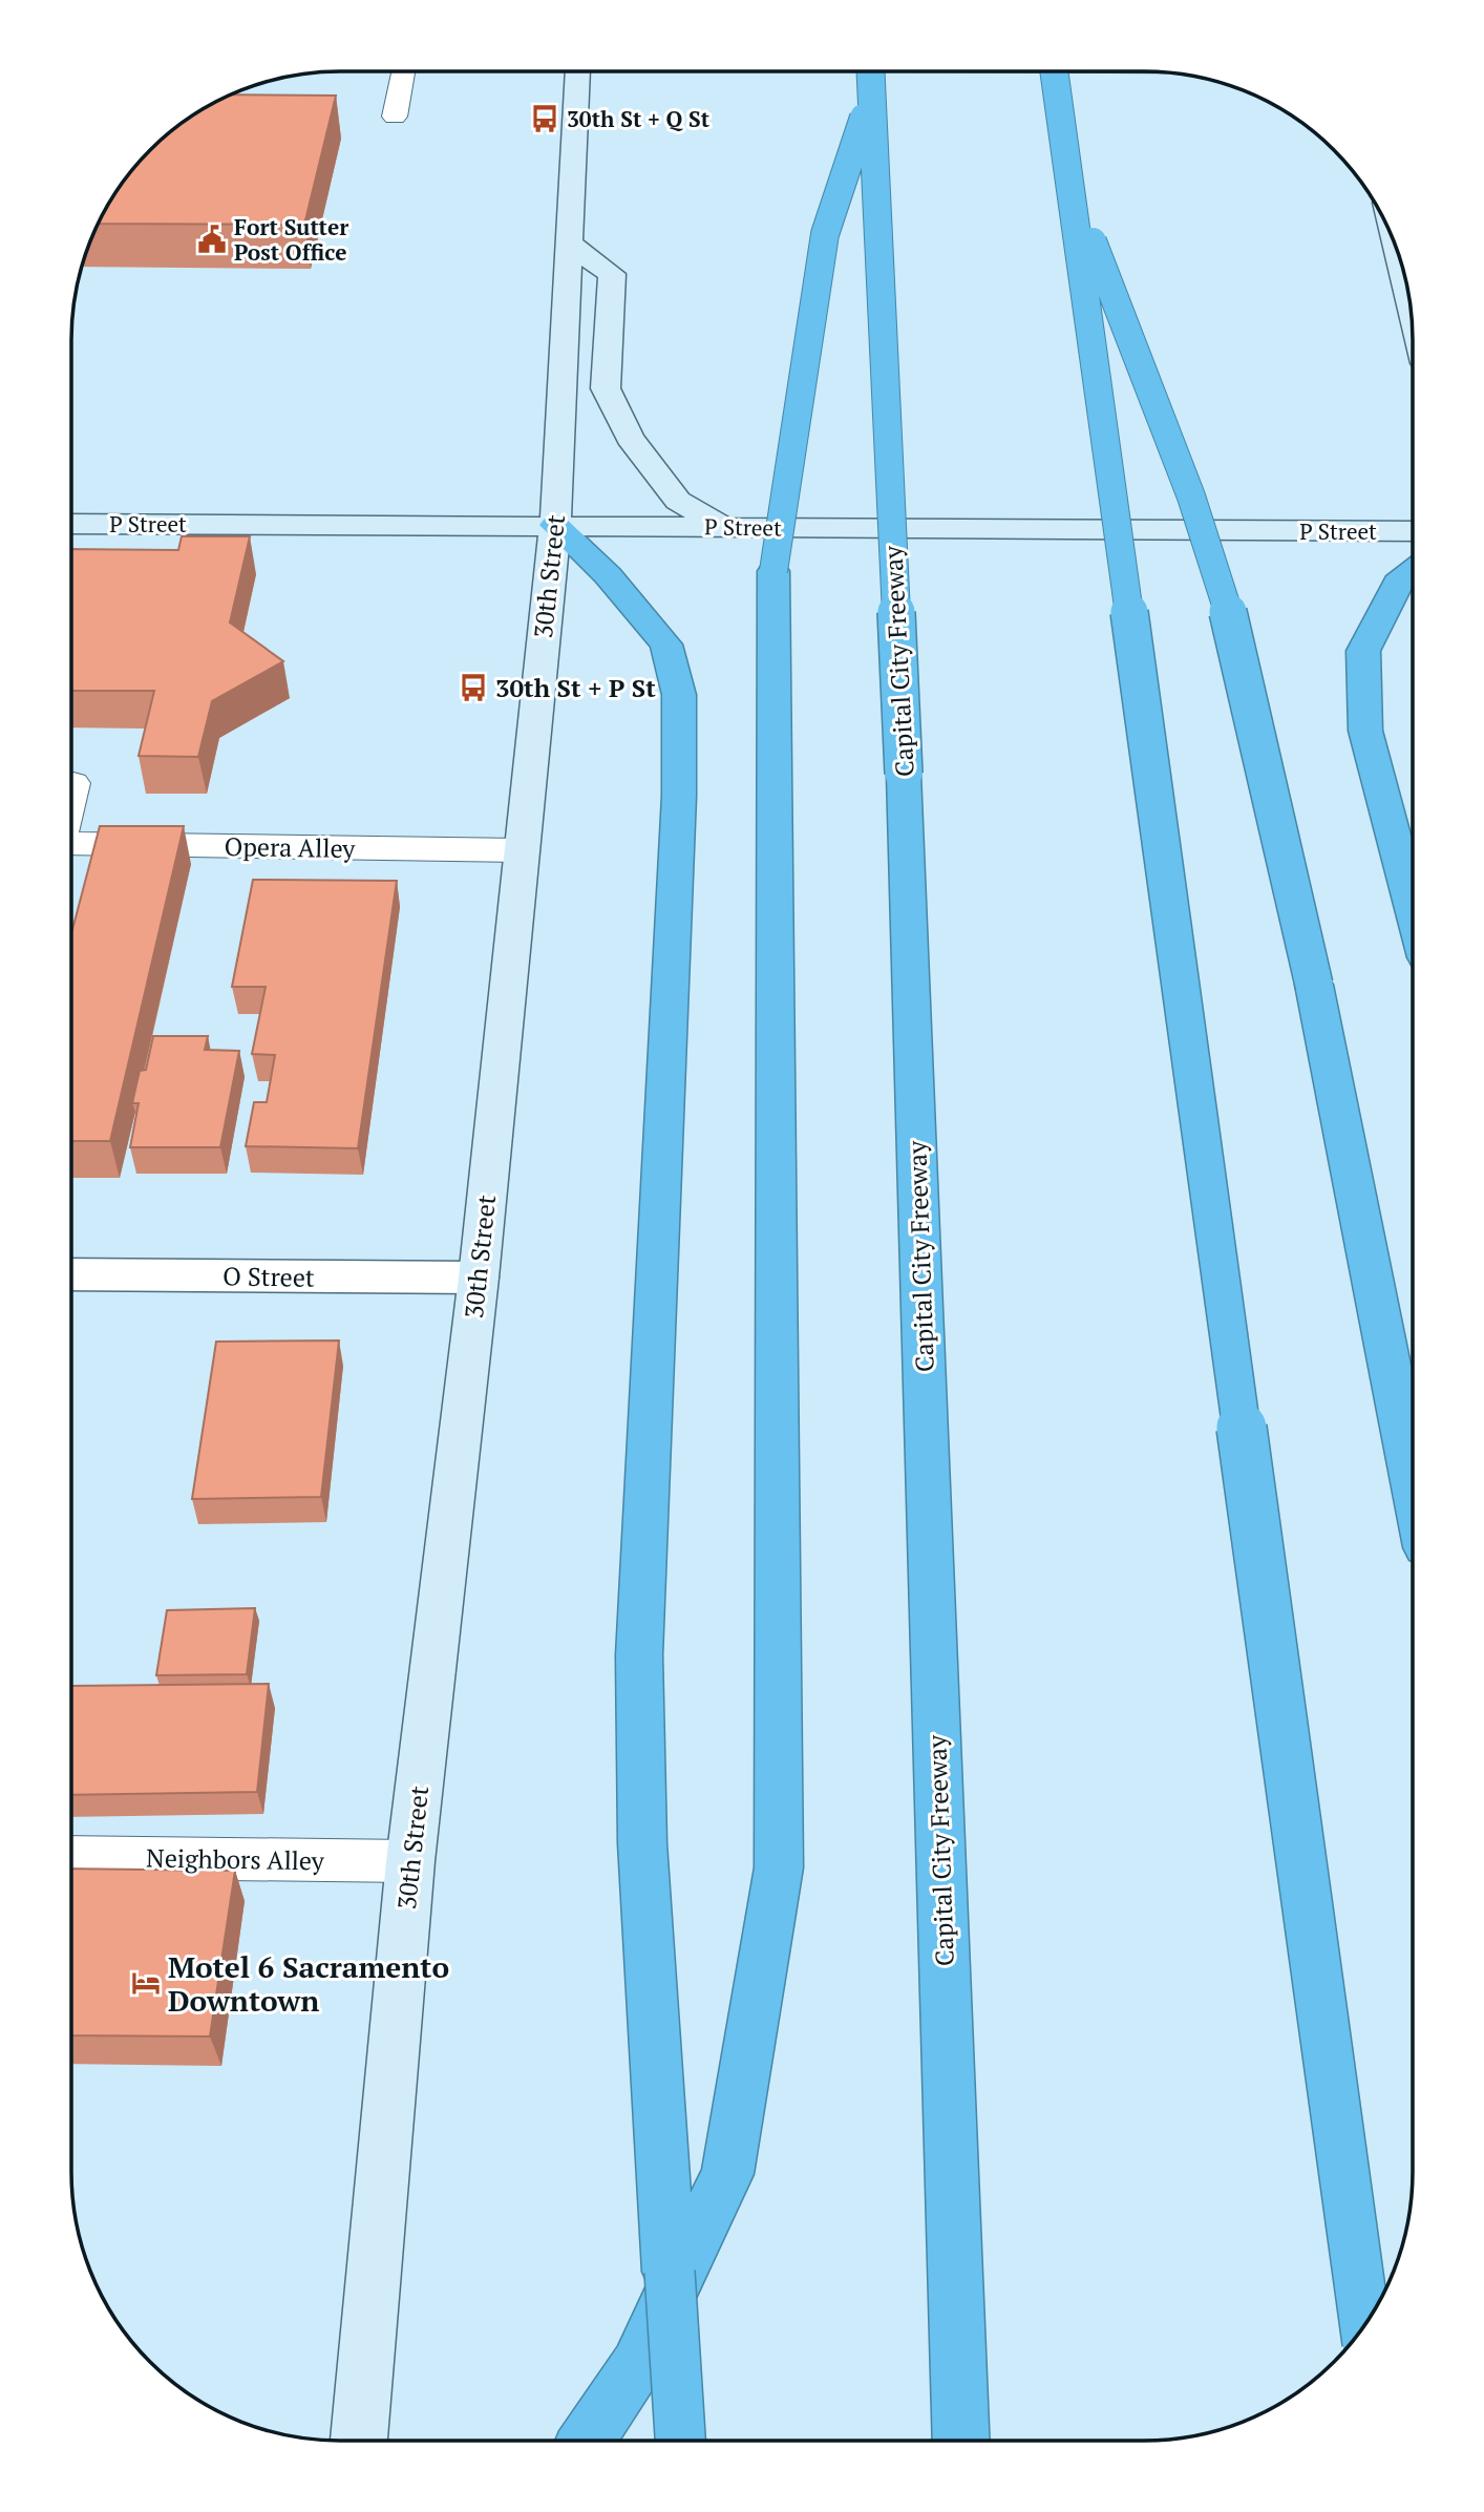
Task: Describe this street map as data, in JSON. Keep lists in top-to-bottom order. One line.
{"streets":{"highway":["Capital City Freeway"],"main road":["P Street","30th Street"],"street":["O Street"],"lane":["Opera Alley","Neighbors Alley"]},"crossings":[["P Street","30th Street"],["30th Street","Opera Alley"],["30th Street","O Street"],["30th Street","Neighbors Alley"]],"places":{"bus stop":["30th St + Q St","30th St + P St"],"public building":["Fort Sutter Post Office"],"hotel":["Motel 6 Sacramento Downtown"]}}
